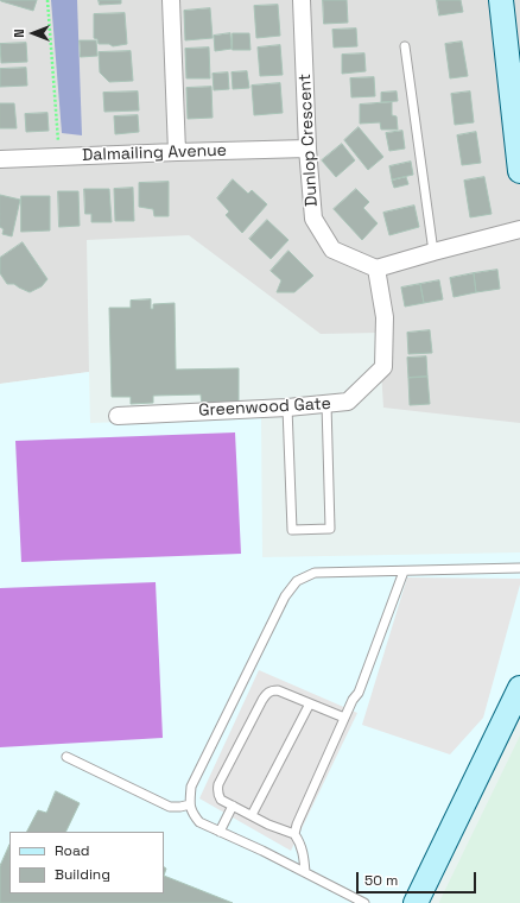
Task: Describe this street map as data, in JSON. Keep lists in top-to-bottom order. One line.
{"streets":{"street":["Dunlop Crescent","Dalmailing Avenue","Greenwood Gate"]},"crossings":[["Dunlop Crescent","Dalmailing Avenue"],["Dunlop Crescent","Greenwood Gate"]],"legend":["Road","Building"],"scale_bar":"50 m","north":"left"}
